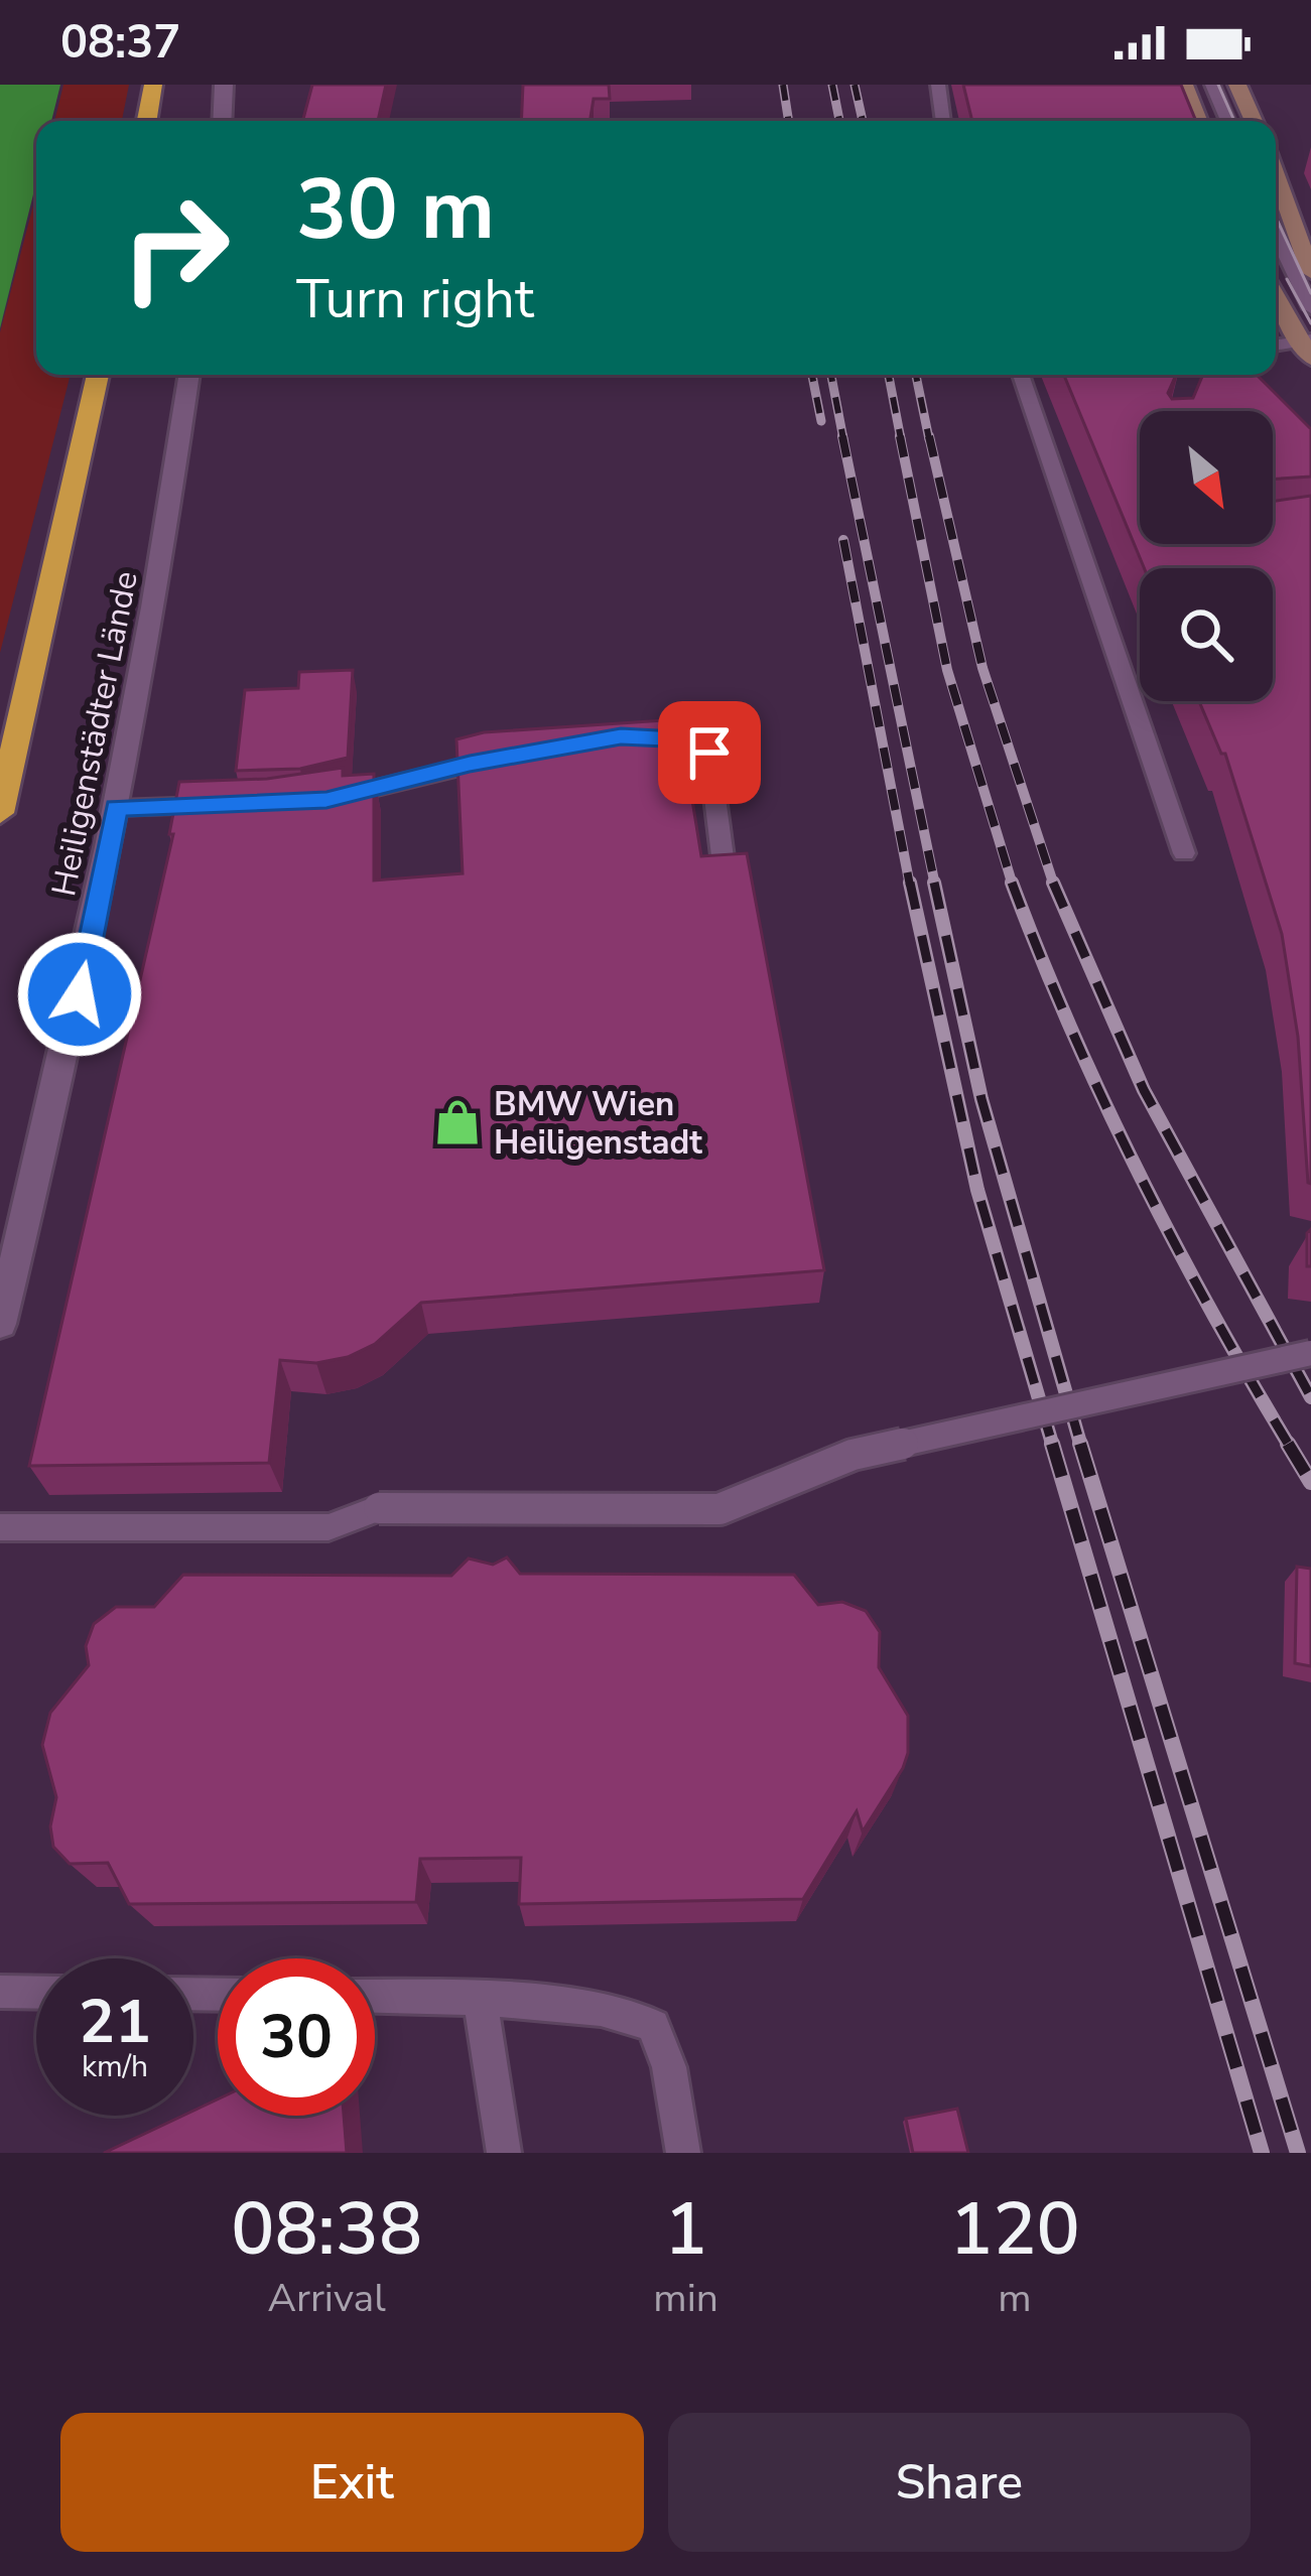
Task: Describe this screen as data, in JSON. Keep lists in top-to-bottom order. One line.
{"streets":{"highway":["Heiligenstädter Lände"]},"places":{"shop":["BMW Wien Heiligenstadt"]},"north":"bottom right","page":{"status":"08:37","turn":["30 m","Turn right"],"speed":"21 km/h","limit":"30","eta":["08:38","Arrival","1","min","120","m"],"buttons":["Exit","Share"]}}
